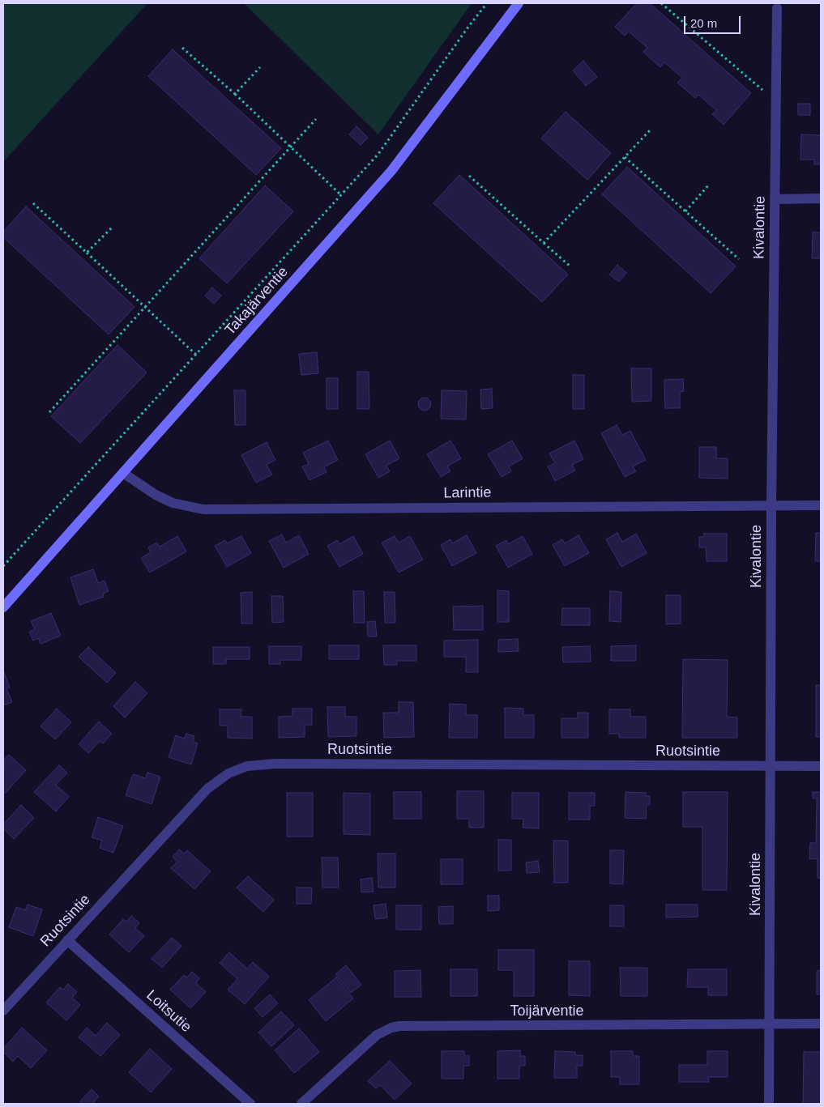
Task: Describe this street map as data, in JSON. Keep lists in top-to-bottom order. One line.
{"streets":{"street":["Kivalontie","Takajärventie","Larintie","Ruotsintie","Loitsutie","Toijärventie"]},"crossings":[["Kivalontie","Larintie"],["Kivalontie","Ruotsintie"],["Kivalontie","Toijärventie"],["Takajärventie","Larintie"],["Ruotsintie","Loitsutie"]],"scale_bar":"20 m"}
